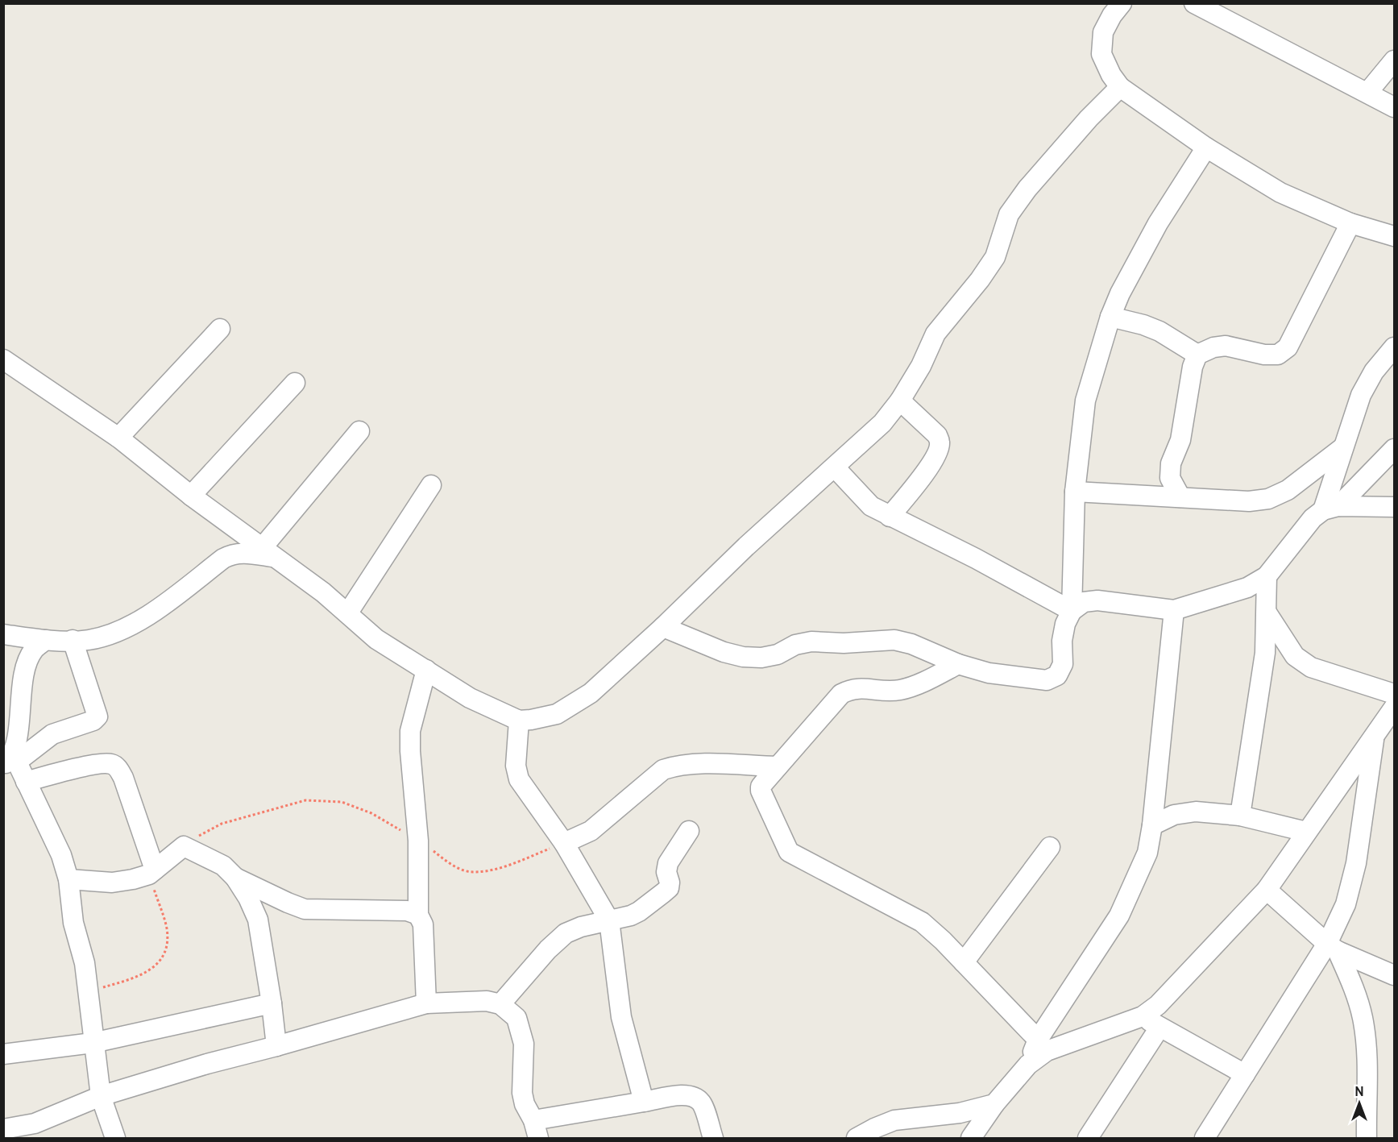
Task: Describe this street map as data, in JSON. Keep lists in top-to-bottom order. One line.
{"north":"top"}
